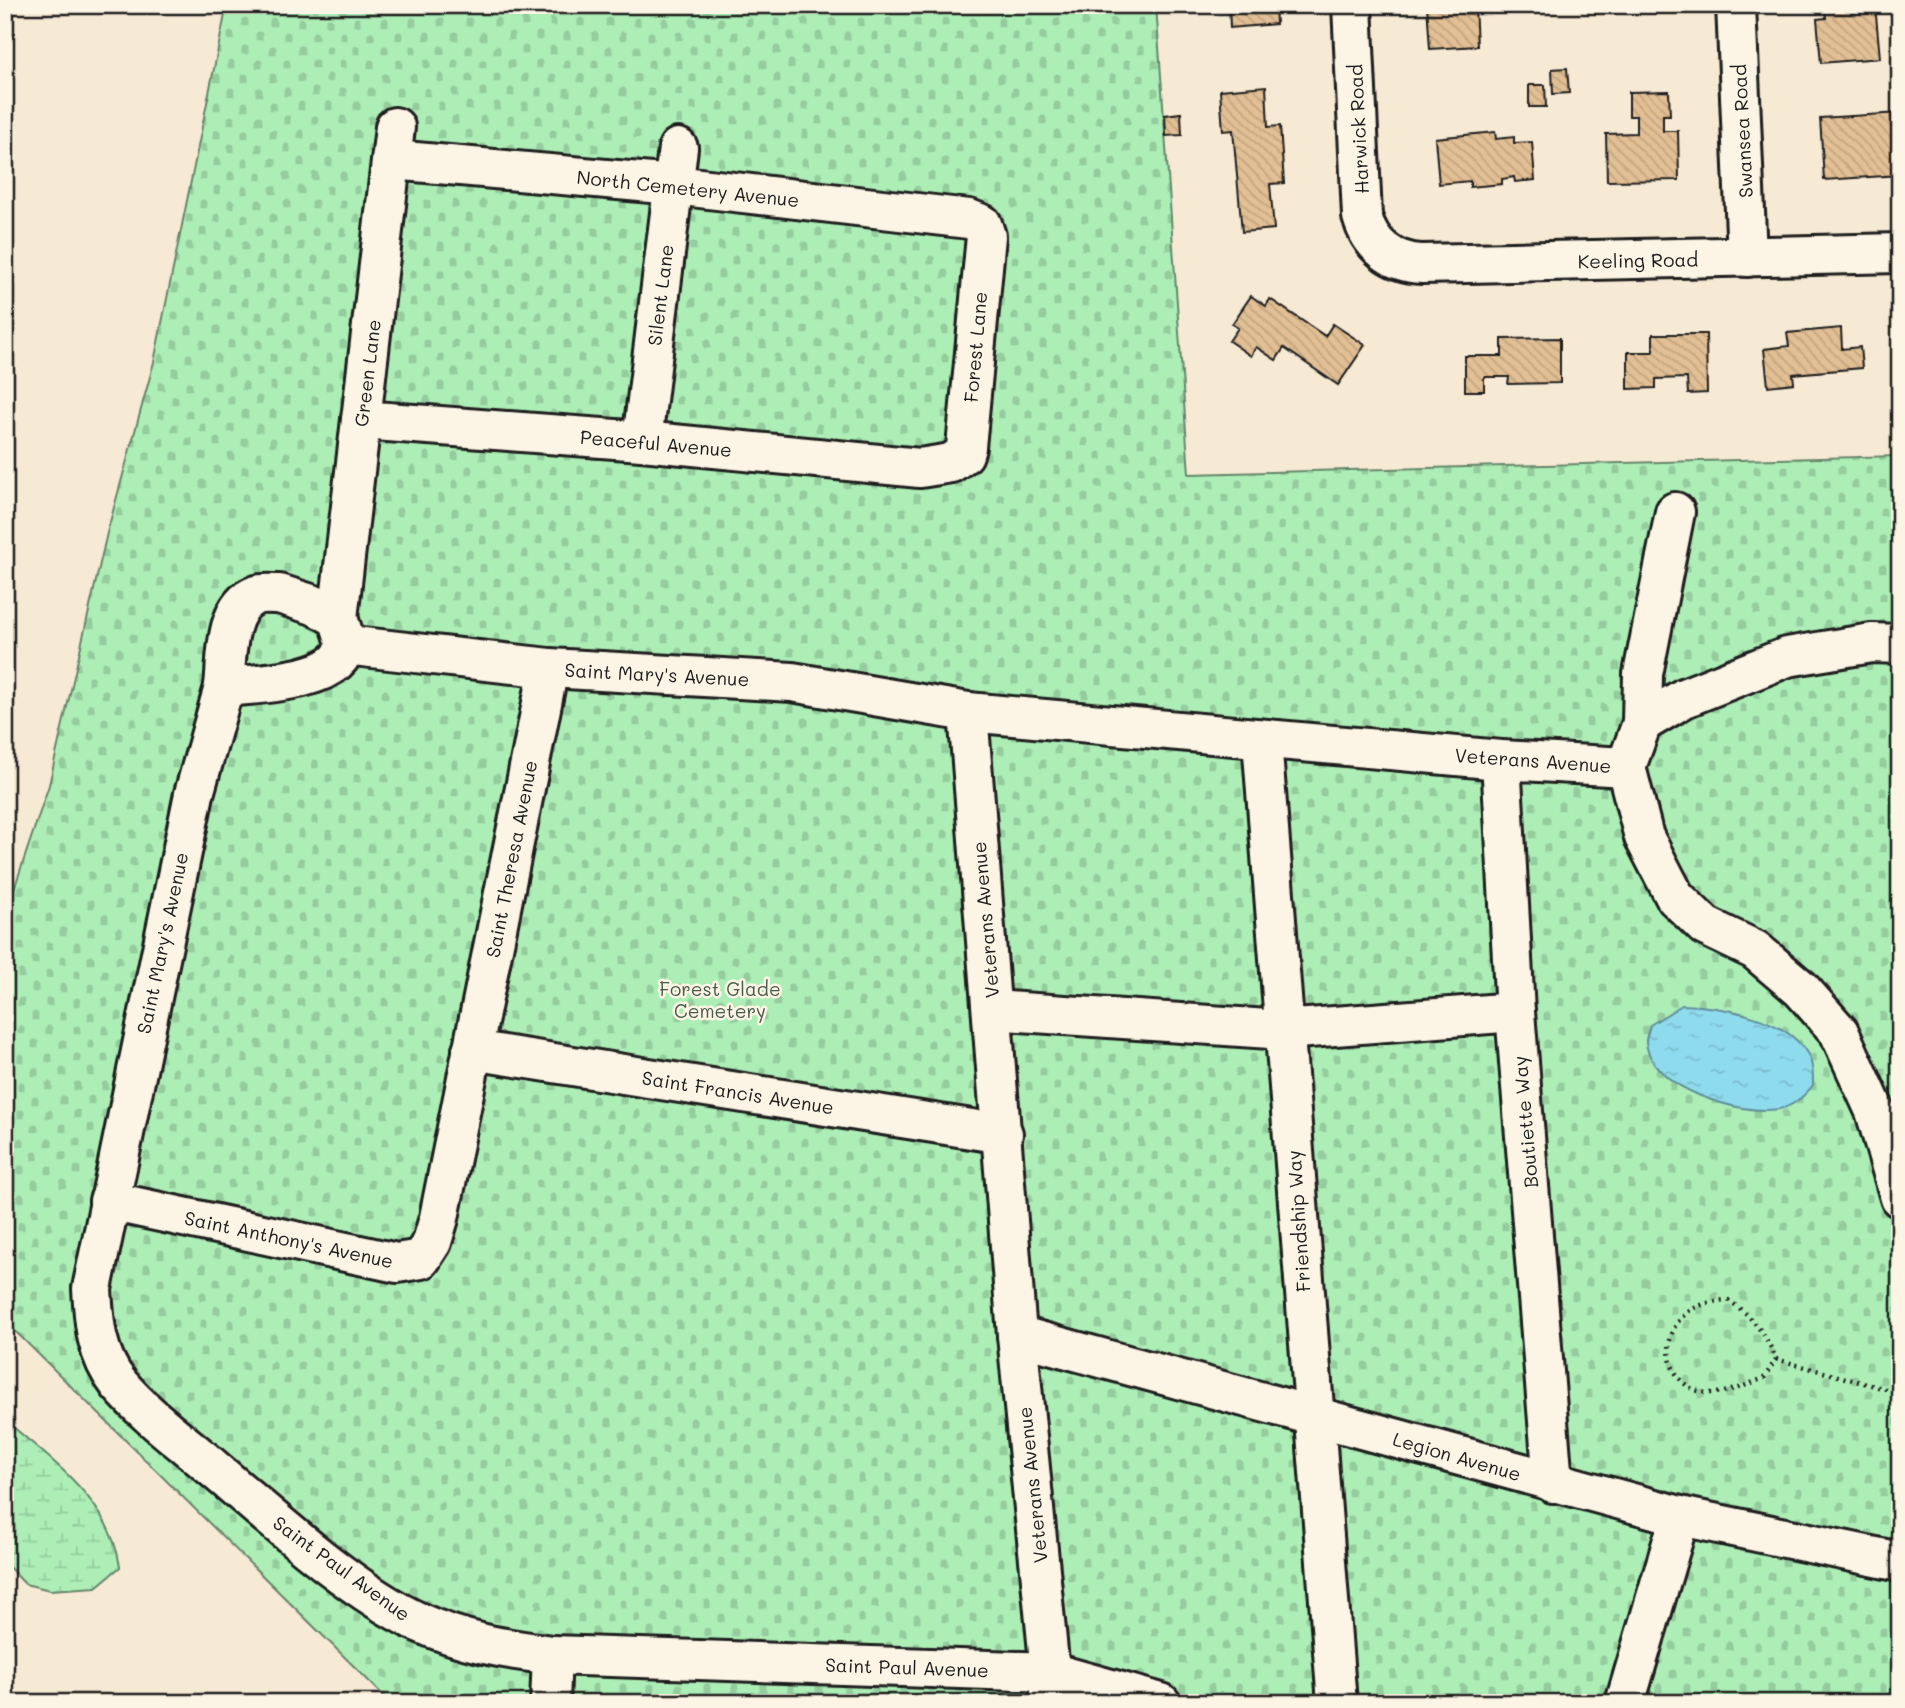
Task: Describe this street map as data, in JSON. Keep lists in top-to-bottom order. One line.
{"streets":{"street":["Harwick Road","Swansea Road","North Cemetery Avenue","Keeling Road","Silent Lane","Forest Lane","Green Lane","Peaceful Avenue","Saint Mary's Avenue","Veterans Avenue","Saint Theresa Avenue","Saint Francis Avenue","Boutiette Way","Friendship Way","Saint Anthony's Avenue","Legion Avenue","Saint Paul Avenue"]},"crossings":[["Harwick Road","Keeling Road"],["Swansea Road","Keeling Road"],["North Cemetery Avenue","Silent Lane"],["North Cemetery Avenue","Forest Lane"],["North Cemetery Avenue","Green Lane"],["Silent Lane","Peaceful Avenue"],["Forest Lane","Peaceful Avenue"],["Green Lane","Peaceful Avenue"],["Green Lane","Saint Mary's Avenue"],["Saint Mary's Avenue","Veterans Avenue"],["Saint Mary's Avenue","Saint Theresa Avenue"],["Saint Mary's Avenue","Saint Anthony's Avenue"],["Saint Mary's Avenue","Saint Paul Avenue"],["Veterans Avenue","Saint Francis Avenue"],["Veterans Avenue","Boutiette Way"],["Veterans Avenue","Friendship Way"],["Veterans Avenue","Legion Avenue"],["Veterans Avenue","Saint Paul Avenue"],["Saint Theresa Avenue","Saint Francis Avenue"],["Saint Theresa Avenue","Saint Anthony's Avenue"],["Saint Francis Avenue","Saint Anthony's Avenue"],["Boutiette Way","Legion Avenue"],["Friendship Way","Legion Avenue"],["Saint Anthony's Avenue","Saint Paul Avenue"]],"parks":["Forest Glade Cemetery"]}
